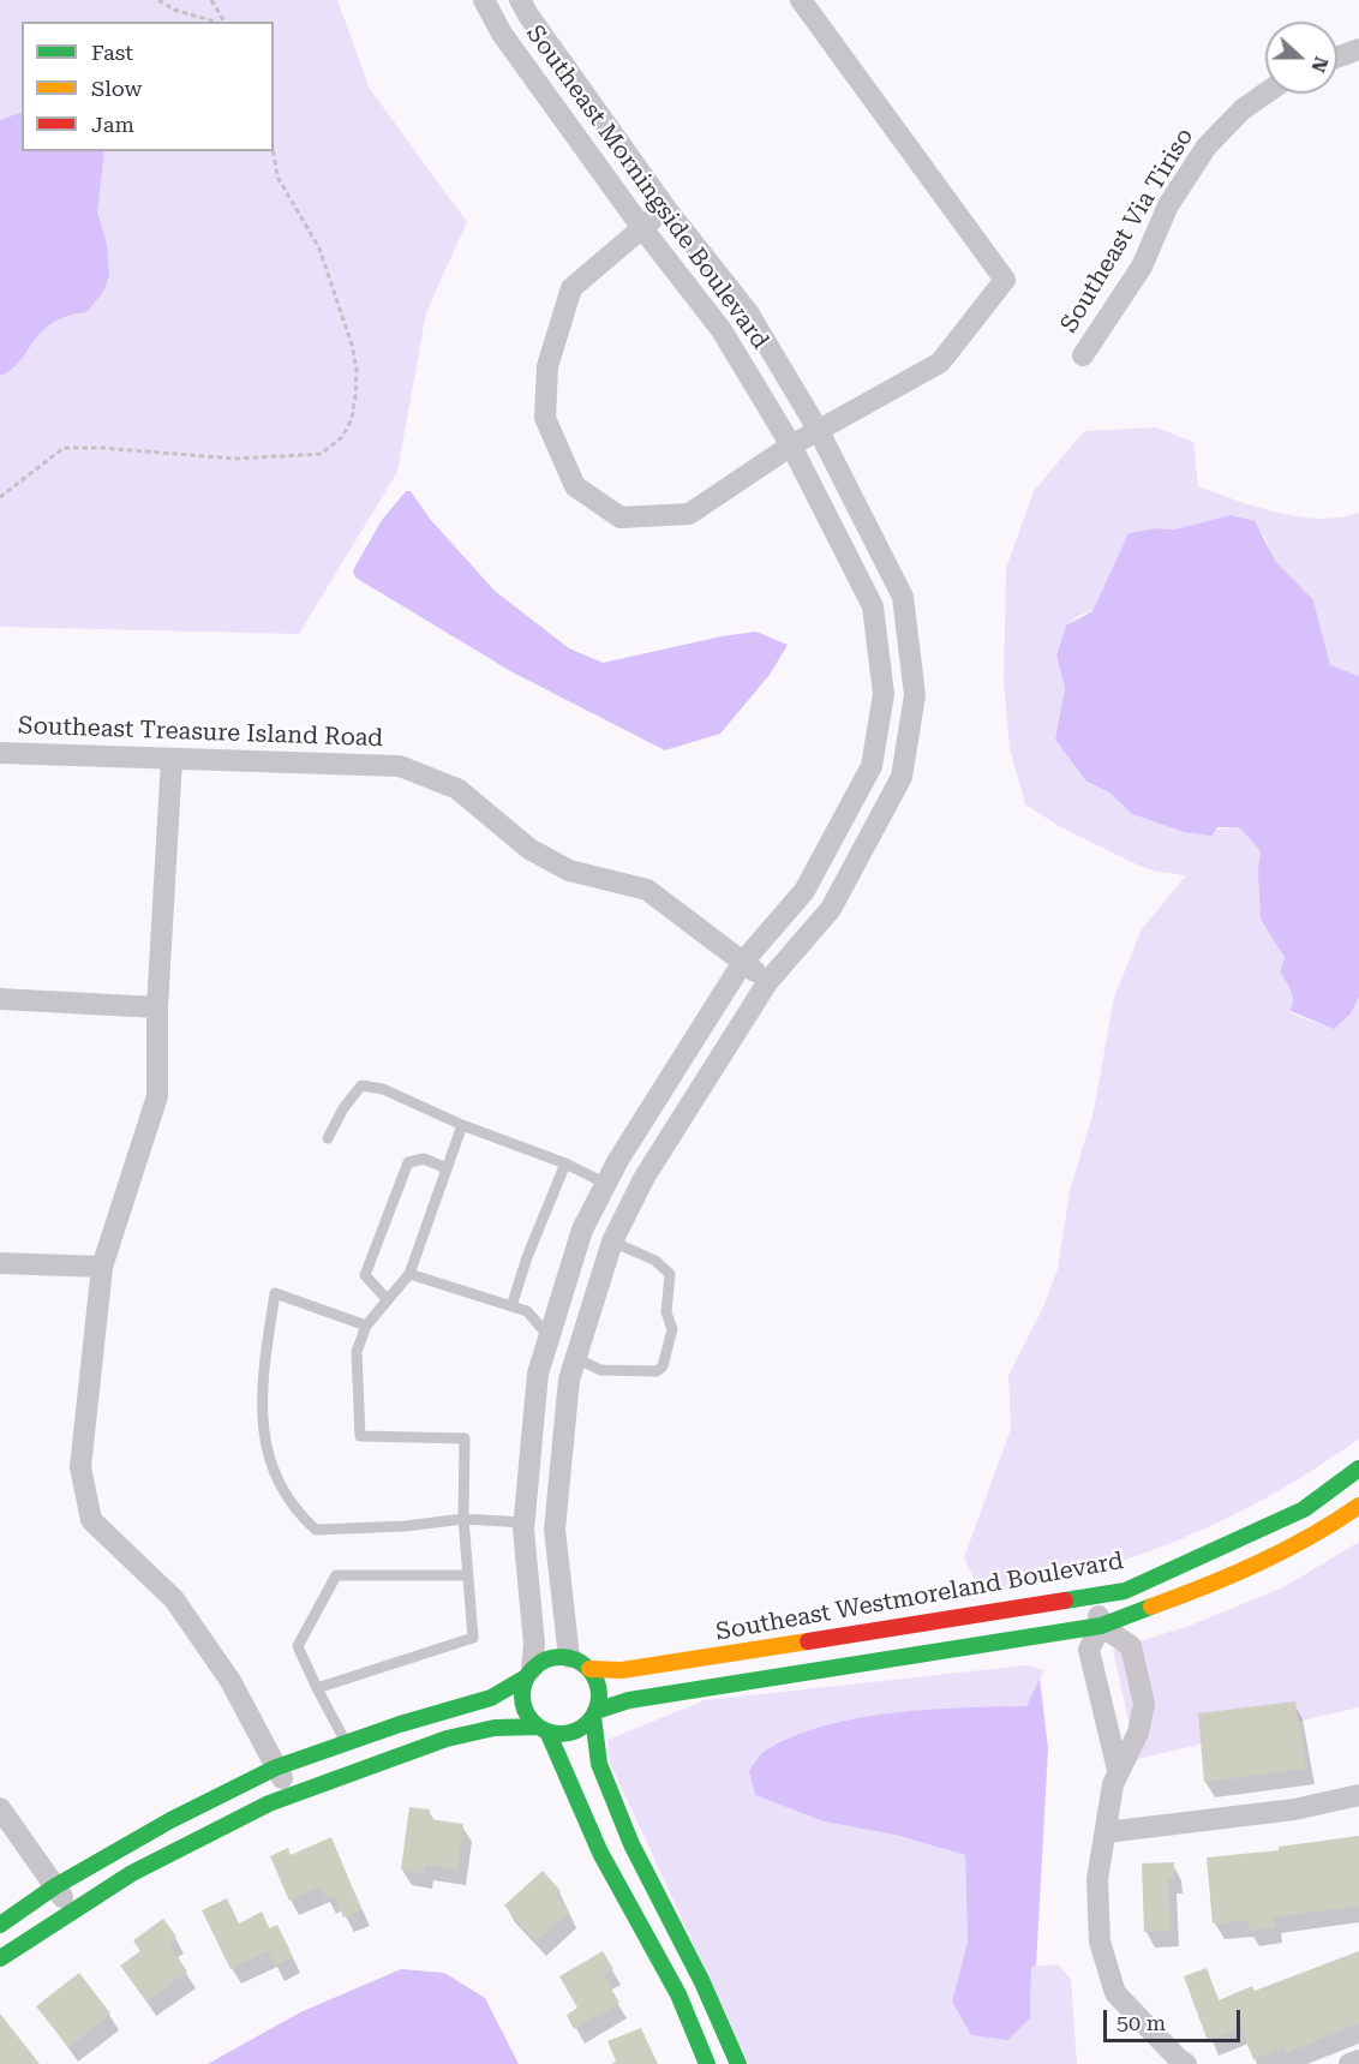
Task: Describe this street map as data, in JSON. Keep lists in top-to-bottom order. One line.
{"streets":{"street":["Southeast Morningside Boulevard","Southeast Via Tiriso","Southeast Treasure Island Road","Southeast Westmoreland Boulevard"]},"crossings":[["Southeast Morningside Boulevard","Southeast Treasure Island Road"],["Southeast Morningside Boulevard","Southeast Westmoreland Boulevard"]],"legend":["Fast","Slow","Jam"],"scale_bar":"50 m","north":"right"}
